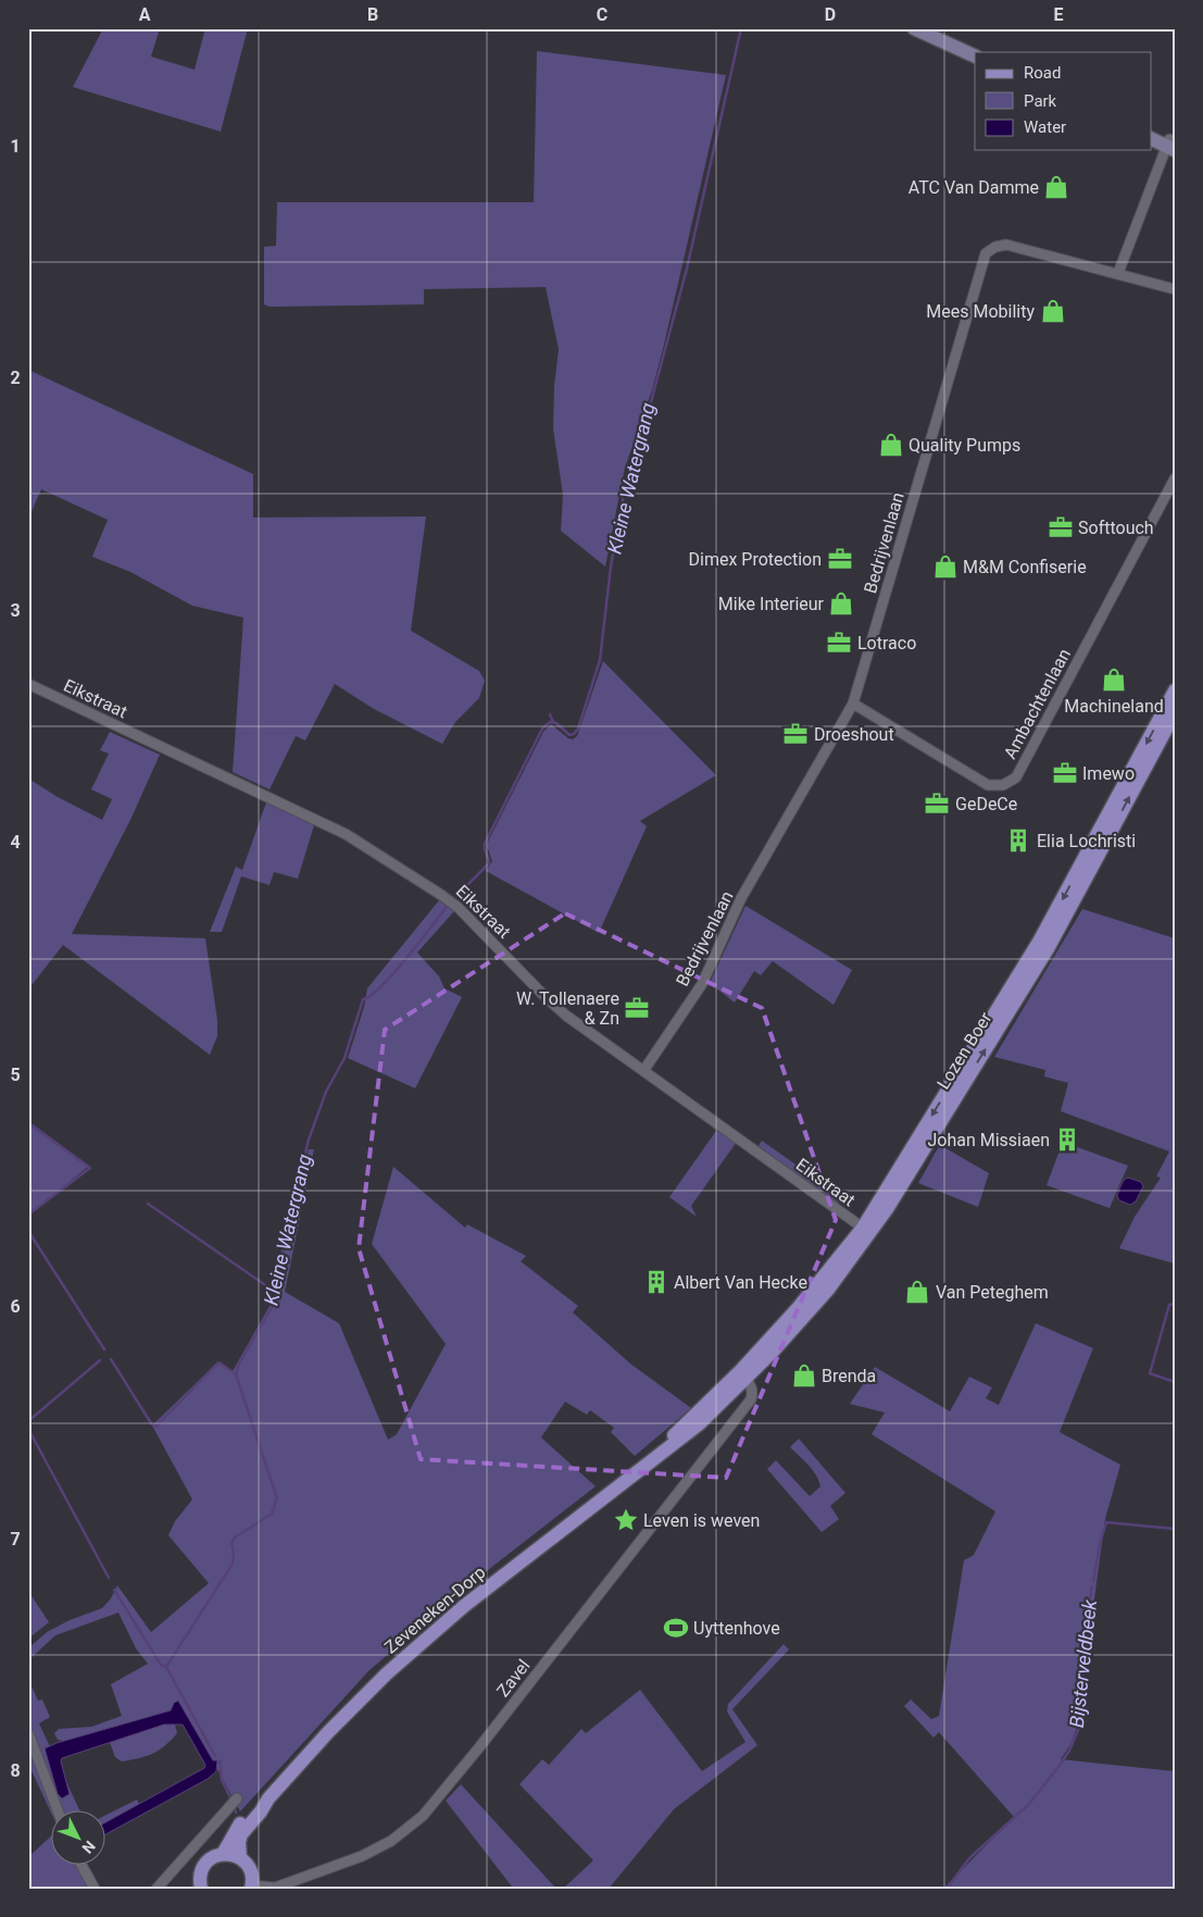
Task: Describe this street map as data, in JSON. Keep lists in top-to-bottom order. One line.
{"streets":{"main road":["Lozen Boer","Zeveneken-Dorp"],"street":["Bedrijvenlaan","Eikstraat","Ambachtenlaan","Zavel"]},"crossings":[["Bedrijvenlaan","Eikstraat"],["Bedrijvenlaan","Ambachtenlaan"],["Eikstraat","Lozen Boer"],["Eikstraat","Zeveneken-Dorp"],["Lozen Boer","Zeveneken-Dorp"],["Zeveneken-Dorp","Zavel"]],"water":["Kleine Watergrang","Bijsterveldbeek"],"places":{"shop":["ATC Van Damme","Mees Mobility","Quality Pumps","M&M Confiserie","Mike Interieur","Machineland","Van Peteghem","Brenda"],"office":["Softtouch","Dimex Protection","Lotraco","Droeshout","Imewo","GeDeCe","W. Tollenaere & Zn"],"building":["Elia Lochristi","Johan Missiaen","Albert Van Hecke"],"place":["Leven is weven"],"sports":["Uyttenhove"]},"legend":["Road","Park","Water"],"north":"bottom right","grid":{"columns":["A","B","C","D","E"],"rows":["1","2","3","4","5","6","7","8"]}}
